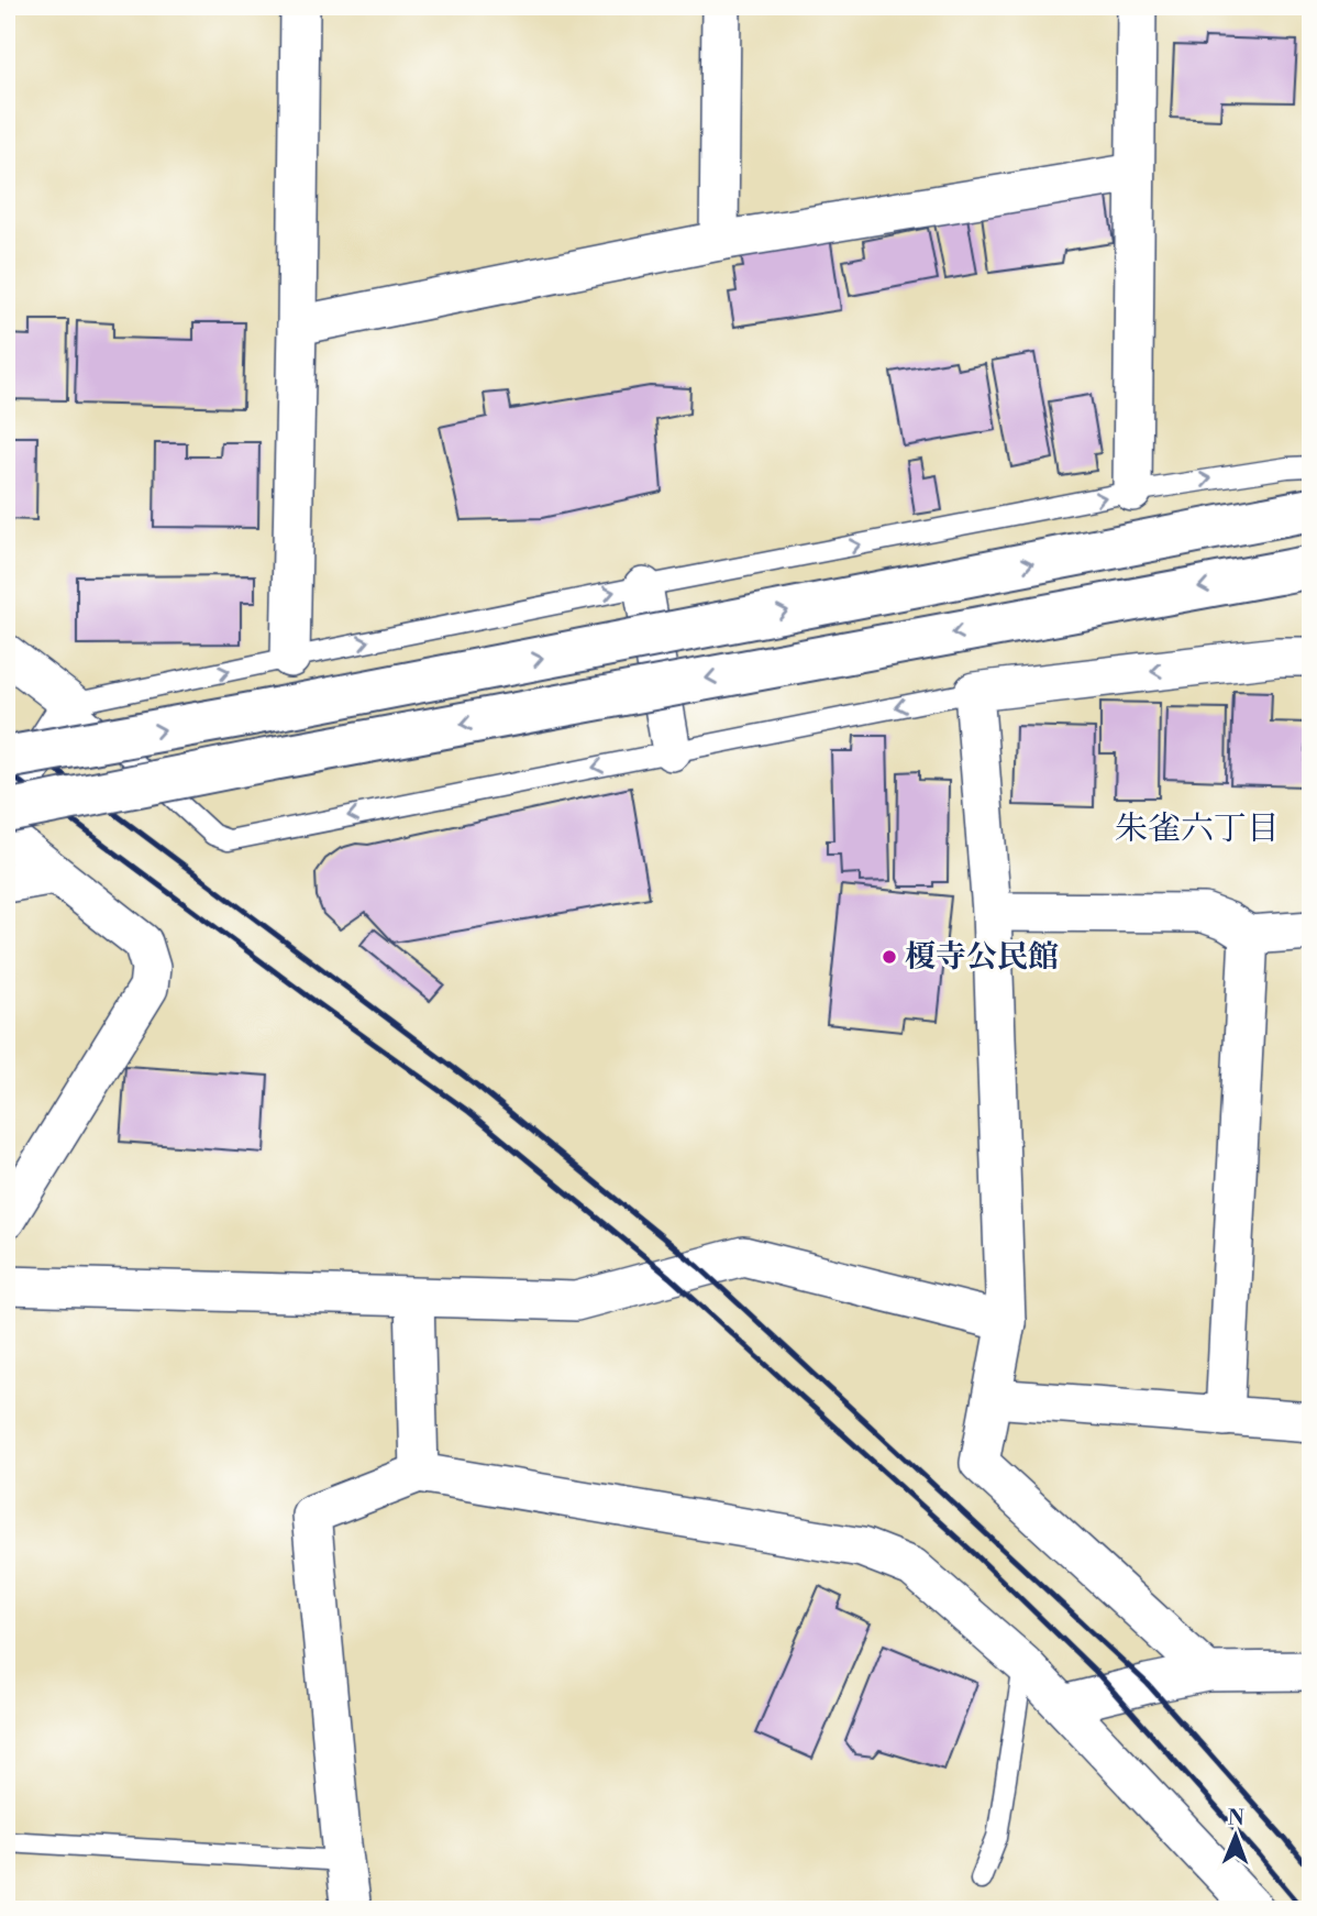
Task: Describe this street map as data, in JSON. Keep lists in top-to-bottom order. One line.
{"districts":["朱雀六丁目"],"places":["榎寺公民館"],"north":"top"}
